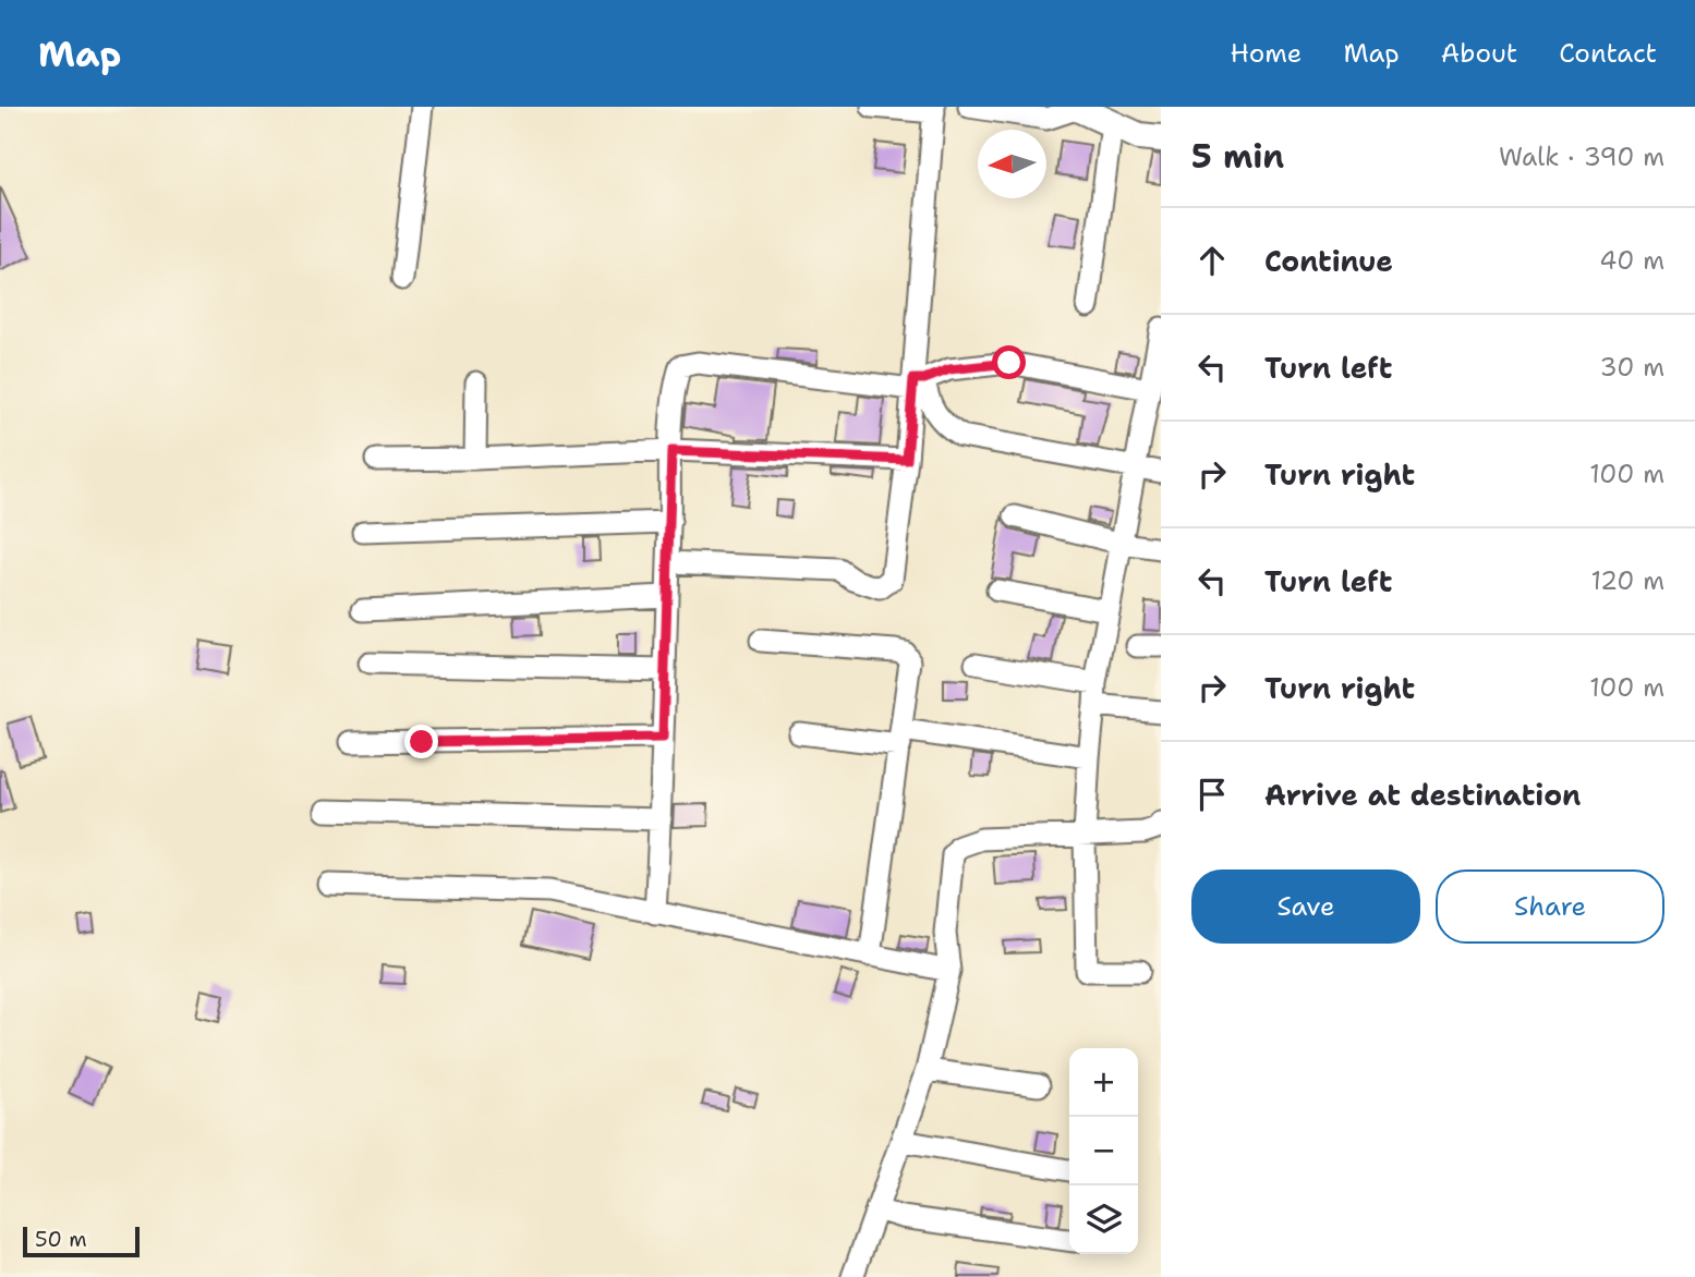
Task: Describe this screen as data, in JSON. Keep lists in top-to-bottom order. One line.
{"scale_bar":"50 m","north":"left","page":{"header":"Map","nav":["Home","Map","About","Contact"],"heading":["5 min","Walk · 390 m"],"list":[["Continue","40 m"],["Turn left","30 m"],["Turn right","100 m"],["Turn left","120 m"],["Turn right","100 m"],"Arrive at destination"],"buttons":["Save","Share"],"map_buttons":["+","−"],"scale":"50 m"}}
